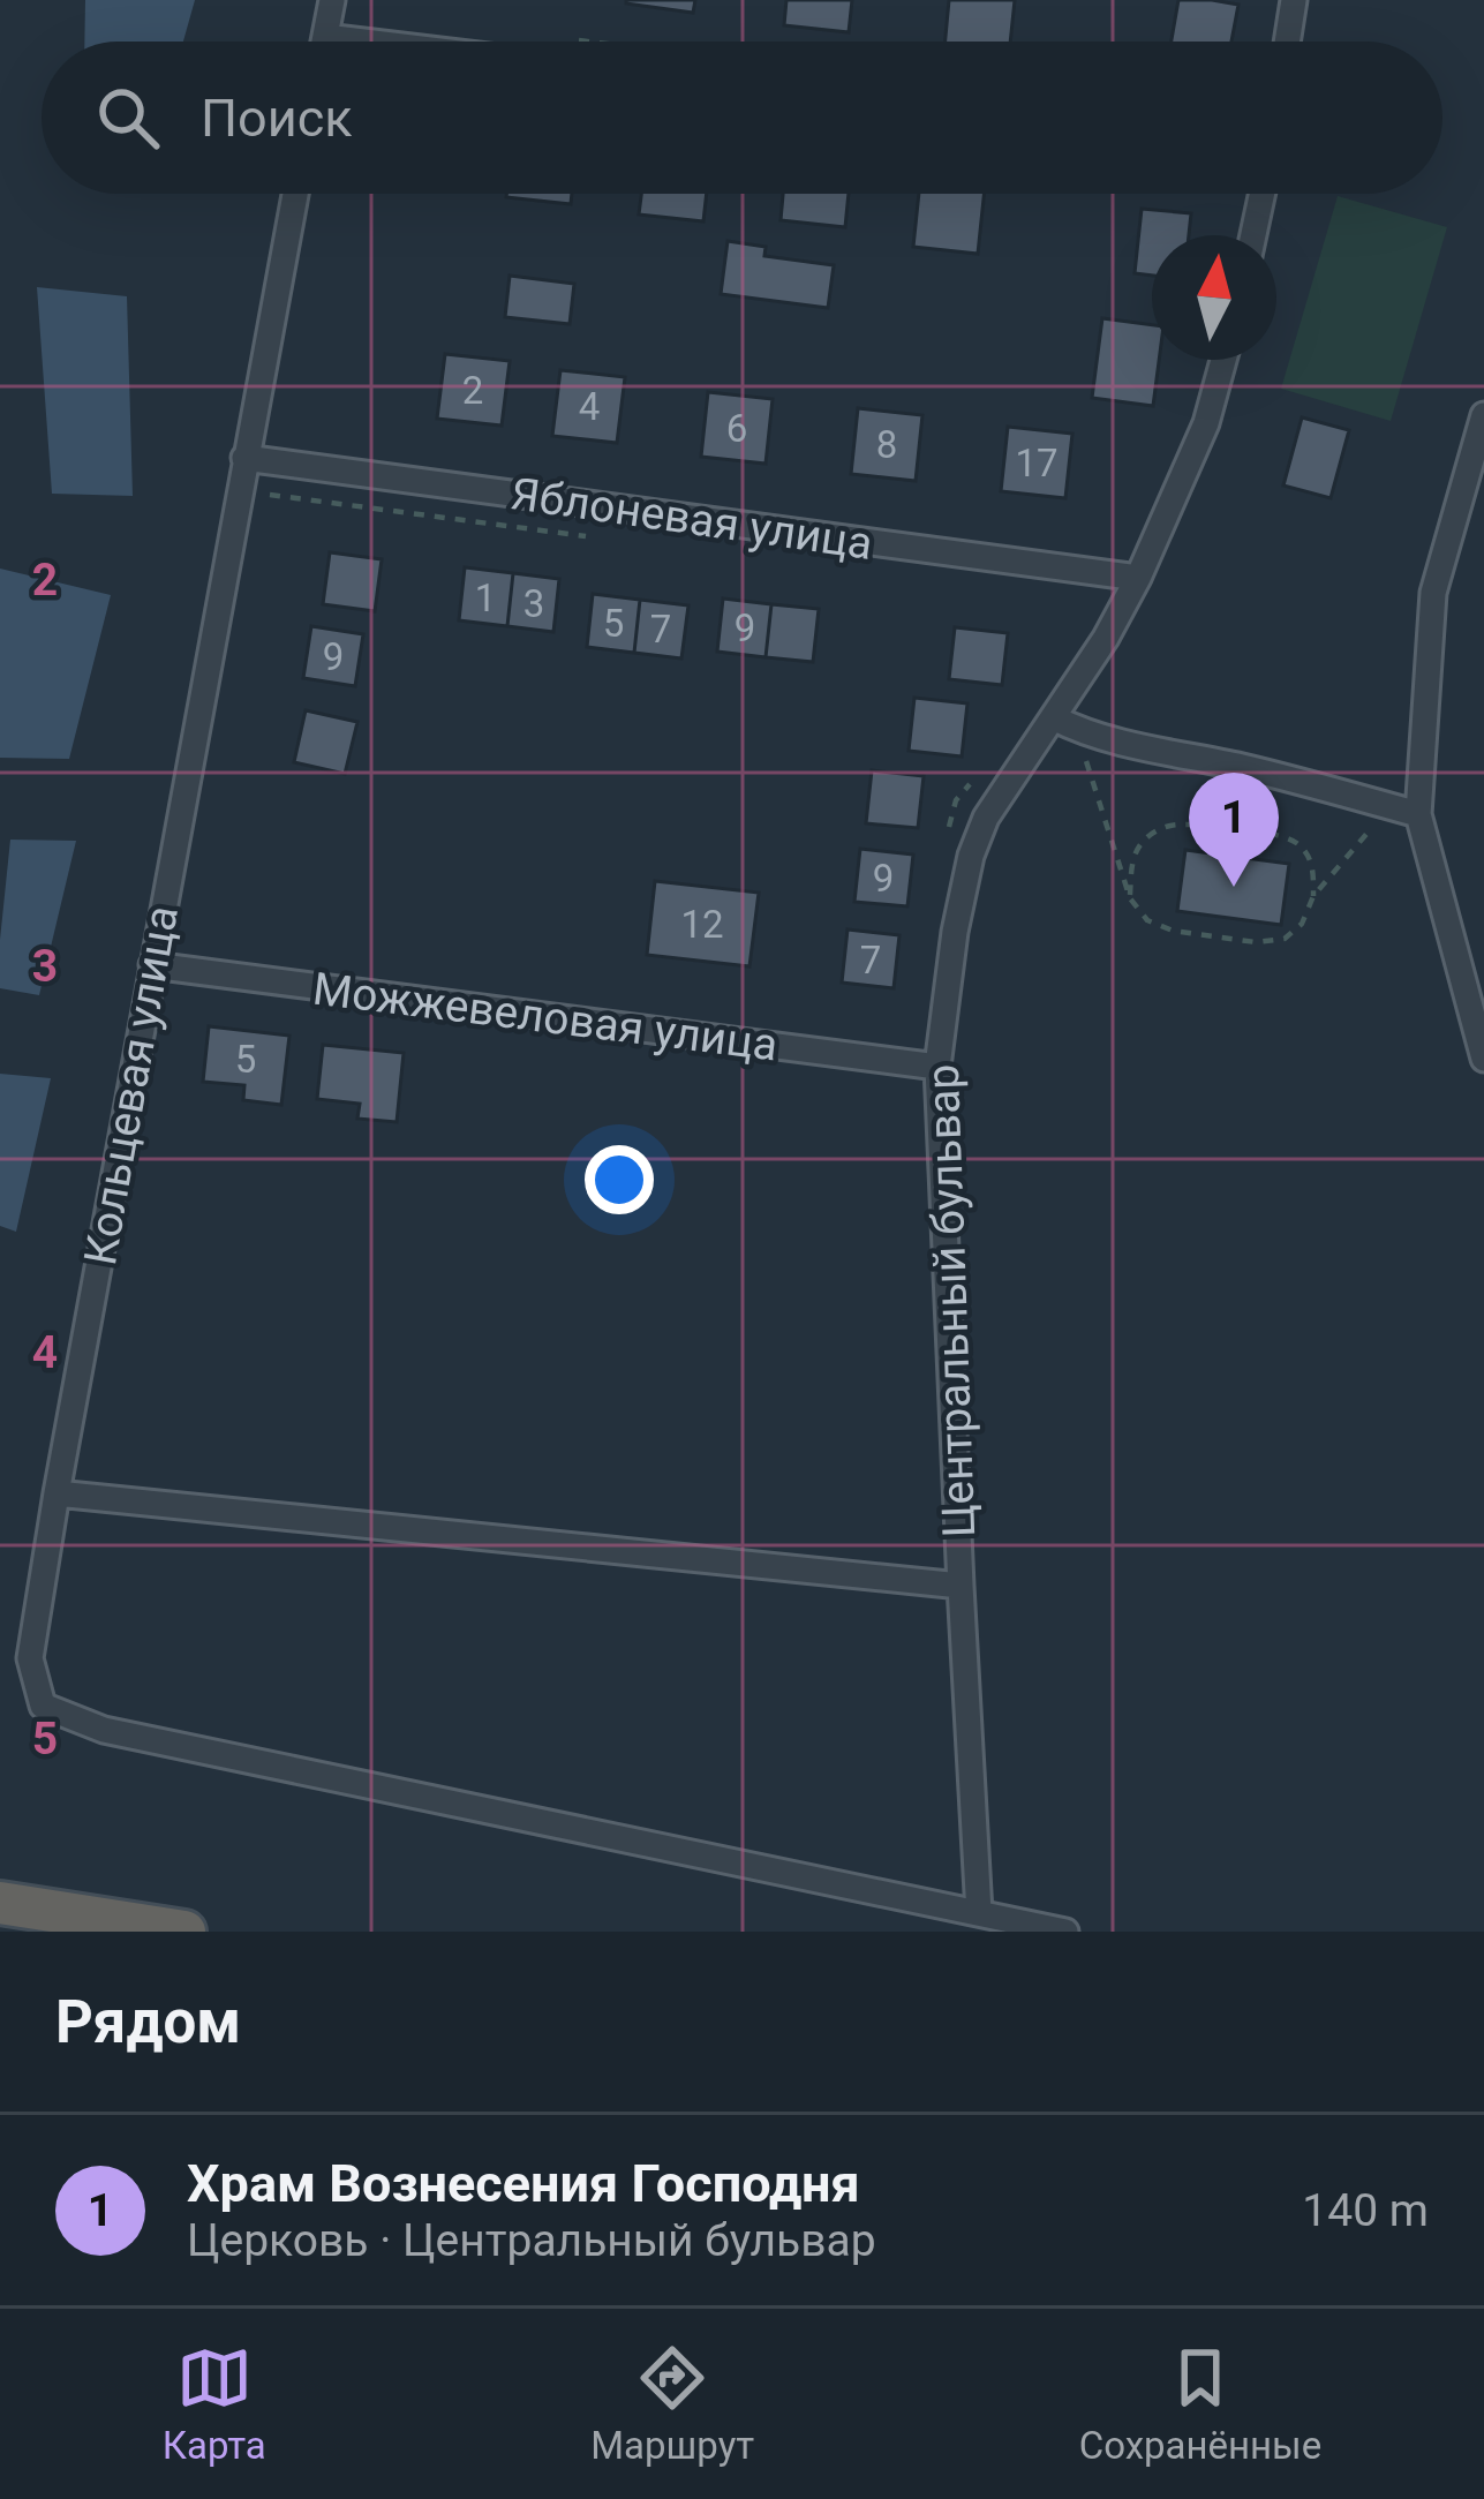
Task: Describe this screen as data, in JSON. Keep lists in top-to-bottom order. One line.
{"streets":{"street":["Яблоневая улица","Можжевеловая улица","Кольцевая улица","Центральный бульвар"]},"crossings":[["Яблоневая улица","Кольцевая улица"],["Яблоневая улица","Центральный бульвар"],["Можжевеловая улица","Кольцевая улица"],["Можжевеловая улица","Центральный бульвар"],["Кольцевая улица","Центральный бульвар"]],"house_numbers":["2","4","6","8","17","1","3","5","9","7","9","9","12","7","5"],"north":"top","page":{"search":"Поиск","pins":"1","heading":"Рядом","list":[{"mark":"1","name":"Храм Вознесения Господня","note":"Церковь · Центральный бульвар","value":"140 m"}],"nav":["Карта","Маршрут","Сохранённые"]},"grid":{"rows":["2","3","4","5"]}}
